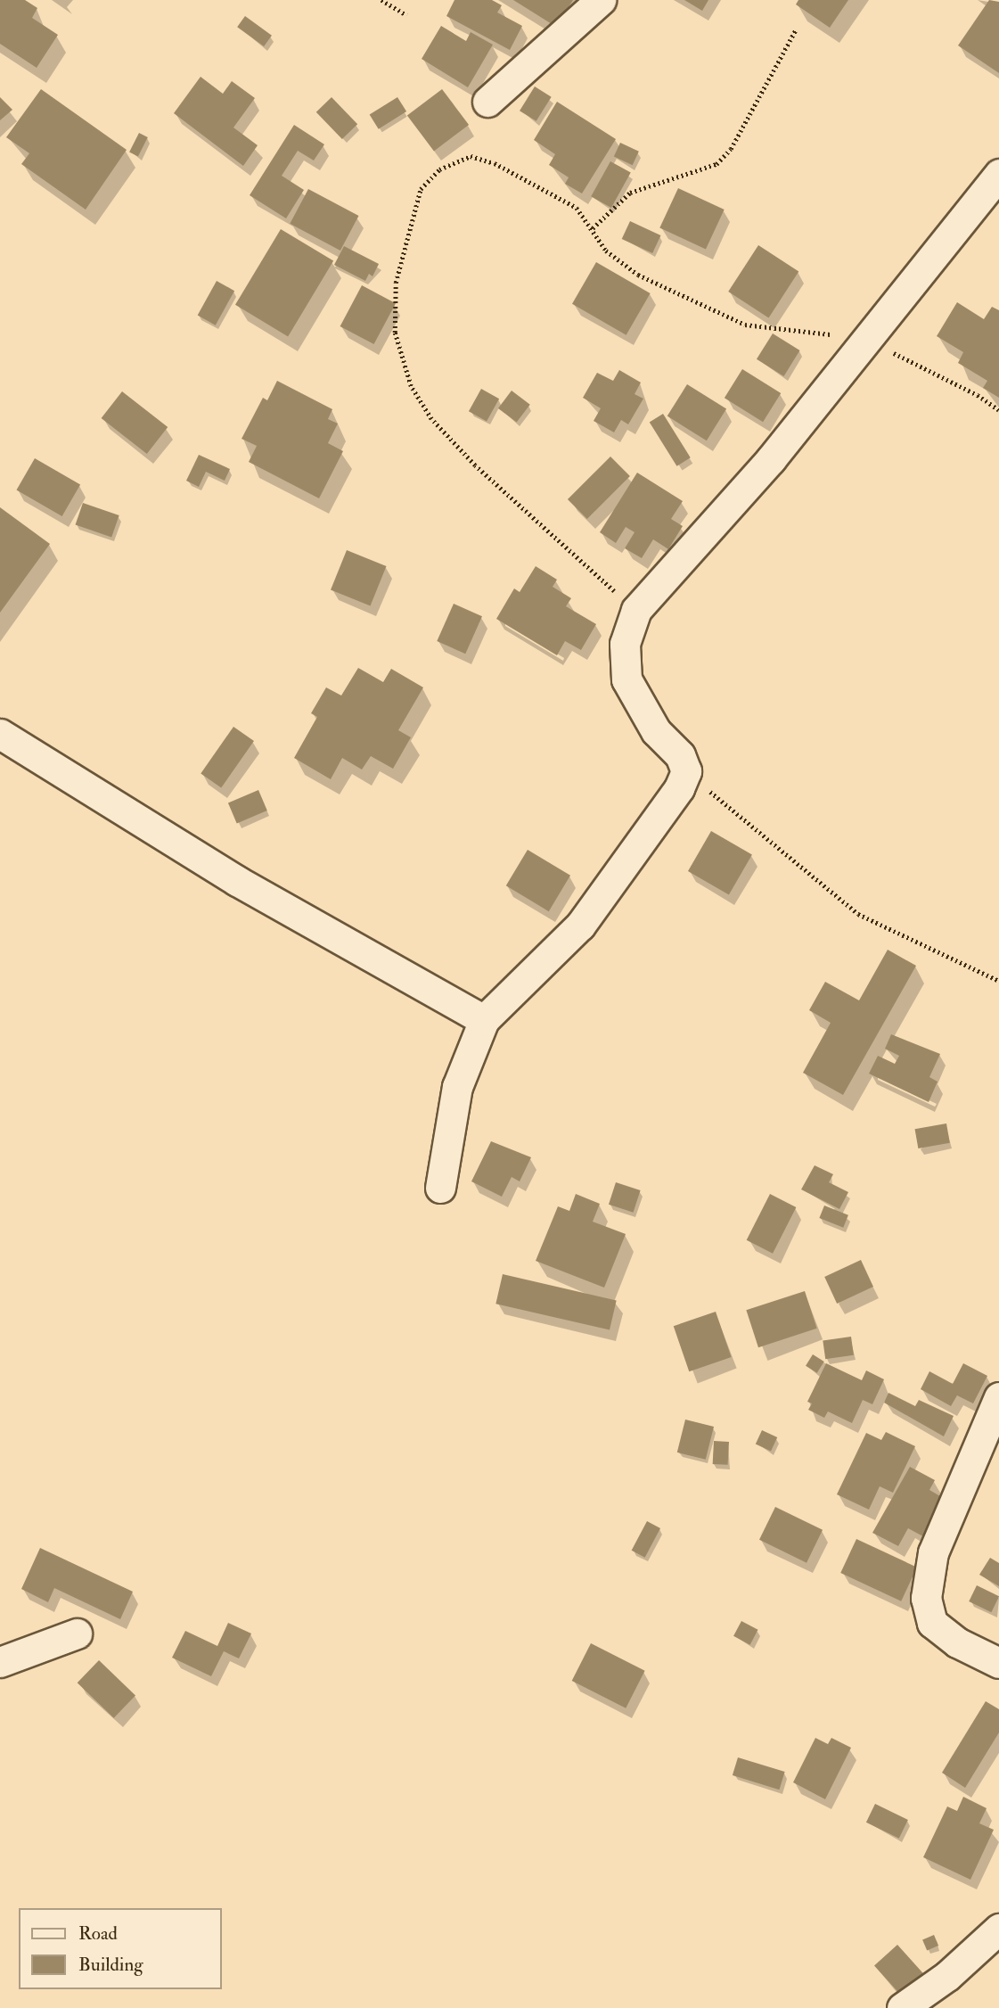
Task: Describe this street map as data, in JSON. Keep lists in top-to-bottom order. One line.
{"legend":["Road","Building"]}
